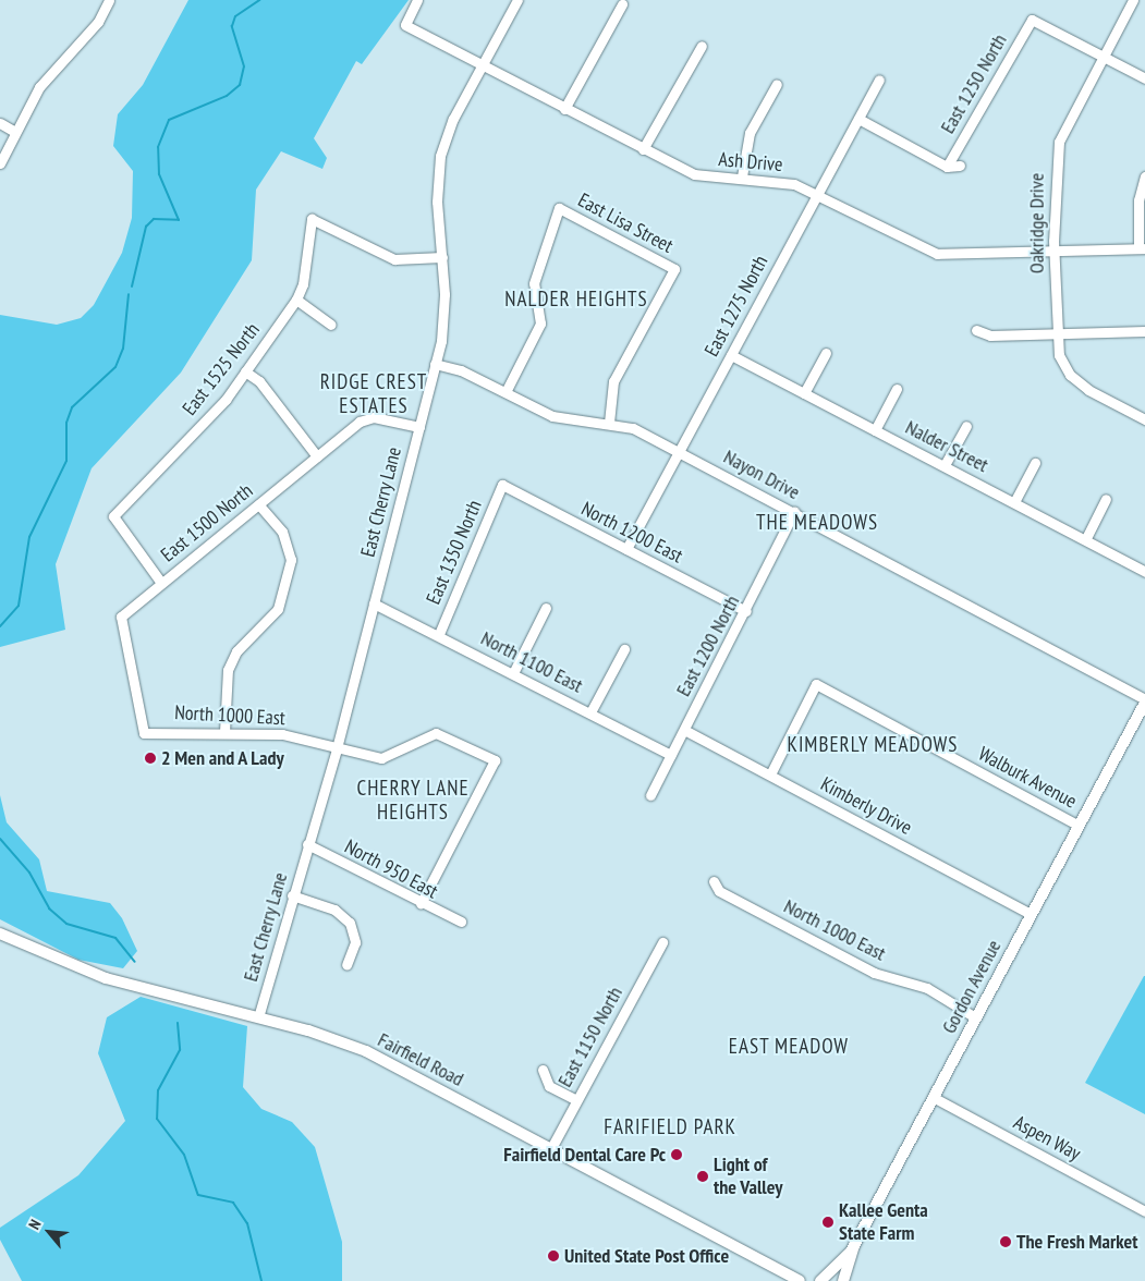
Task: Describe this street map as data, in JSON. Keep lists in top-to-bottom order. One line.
{"streets":{"main road":["Gordon Avenue","Fairfield Road"],"street":["East 1250 North","Ash Drive","East Lisa Street","Oakridge Drive","East 1275 North","East 1525 North","Nalder Street","Nayon Drive","East Cherry Lane","East 1500 North","North 1200 East","East 1350 North","East 1200 North","North 1100 East","North 1000 East","Walburk Avenue","Kimberly Drive","North 950 East","East 1150 North","Aspen Way"]},"crossings":[["East 1250 North","Oakridge Drive"],["Ash Drive","Oakridge Drive"],["Ash Drive","East 1275 North"],["Ash Drive","East Cherry Lane"],["East Lisa Street","Nayon Drive"],["East 1275 North","Nalder Street"],["East 1275 North","Nayon Drive"],["East 1275 North","North 1200 East"],["East 1525 North","East Cherry Lane"],["East 1525 North","East 1500 North"],["Nayon Drive","East Cherry Lane"],["Nayon Drive","East 1200 North"],["Nayon Drive","Gordon Avenue"],["East Cherry Lane","East 1500 North"],["East Cherry Lane","North 1100 East"],["East Cherry Lane","North 1000 East"],["East Cherry Lane","North 950 East"],["East Cherry Lane","Fairfield Road"],["East 1500 North","North 1000 East"],["North 1200 East","East 1350 North"],["North 1200 East","East 1200 North"],["East 1350 North","North 1100 East"],["East 1200 North","North 1100 East"],["East 1200 North","Kimberly Drive"],["North 1000 East","North 950 East"],["North 1000 East","Gordon Avenue"],["Walburk Avenue","Kimberly Drive"],["Walburk Avenue","Gordon Avenue"],["Kimberly Drive","Gordon Avenue"],["Gordon Avenue","Aspen Way"],["East 1150 North","Fairfield Road"]],"districts":["NALDER HEIGHTS","RIDGE CREST ESTATES","THE MEADOWS","KIMBERLY MEADOWS","CHERRY LANE HEIGHTS","EAST MEADOW","FARIFIELD PARK"],"places":["2 Men and A Lady","Fairfield Dental Care Pc","Light of the Valley","Kallee Genta State Farm","The Fresh Market","United State Post Office"],"north":"top left"}
